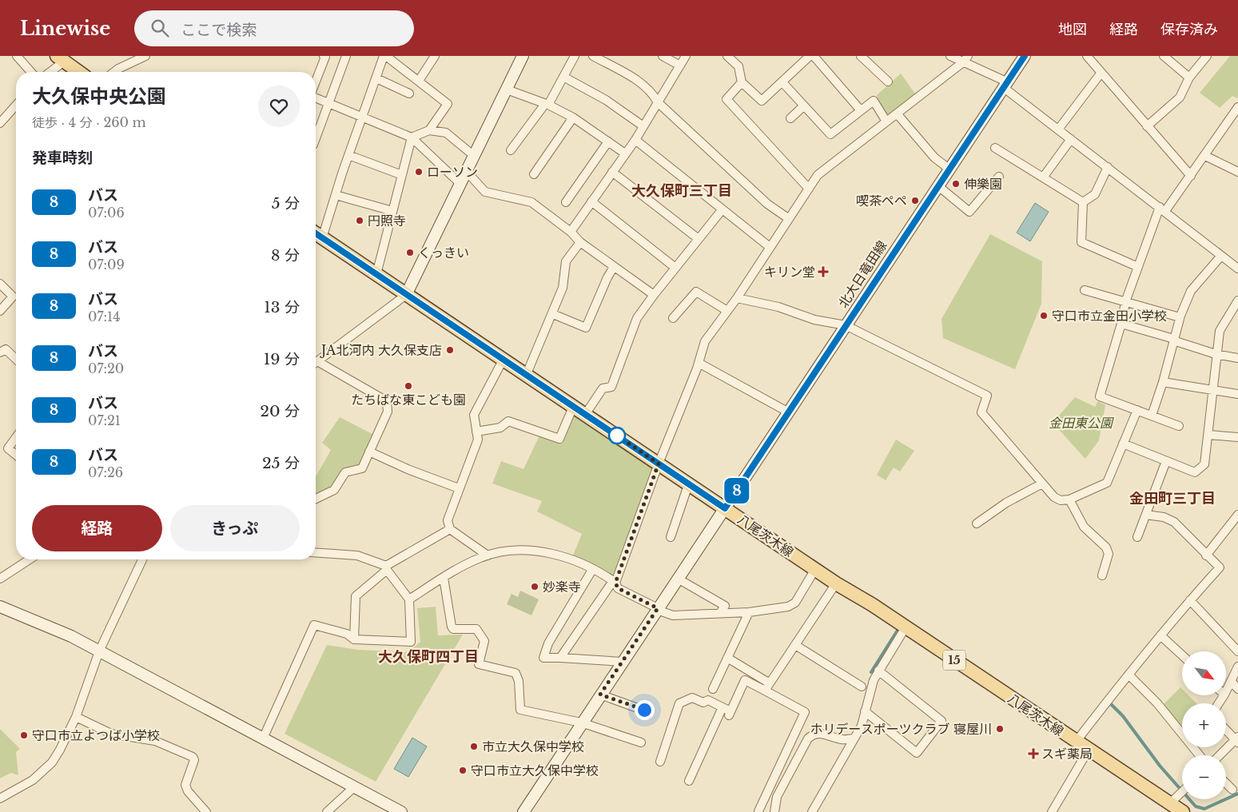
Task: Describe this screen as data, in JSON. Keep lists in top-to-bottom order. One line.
{"streets":{"main road":["八尾茨木線","15"],"street":["北大日竜田線"]},"crossings":[["北大日竜田線","八尾茨木線"]],"districts":["大久保町三丁目","金田町三丁目","大久保町四丁目"],"parks":["金田東公園"],"places":{"other":["ローソン","伸樂園","喫茶ペペ","円照寺","くっきい","守口市立金田小学校","JA北河内 大久保支店","たちばな東こども園","妙楽寺","ホリデースポーツクラブ 寝屋川","守口市立よつば小学校","市立大久保中学校","守口市立大久保中学校"],"health":["キリン堂","スギ薬局"]},"lines":["bus line 8"],"north":"bottom right","page":{"header":"Linewise","search":"ここで検索","nav":["地図","経路","保存済み"],"on_map":"8","heading":[["大久保中央公園","徒歩 · 4 分 · 260 m"],"発車時刻"],"list":[{"mark":"8","name":"バス","note":"07:06","value":"5 分"},{"mark":"8","name":"バス","note":"07:09","value":"8 分"},{"mark":"8","name":"バス","note":"07:14","value":"13 分"},{"mark":"8","name":"バス","note":"07:20","value":"19 分"},{"mark":"8","name":"バス","note":"07:21","value":"20 分"},{"mark":"8","name":"バス","note":"07:26","value":"25 分"}],"buttons":["経路","きっぷ"],"map_buttons":["+","−"]}}
